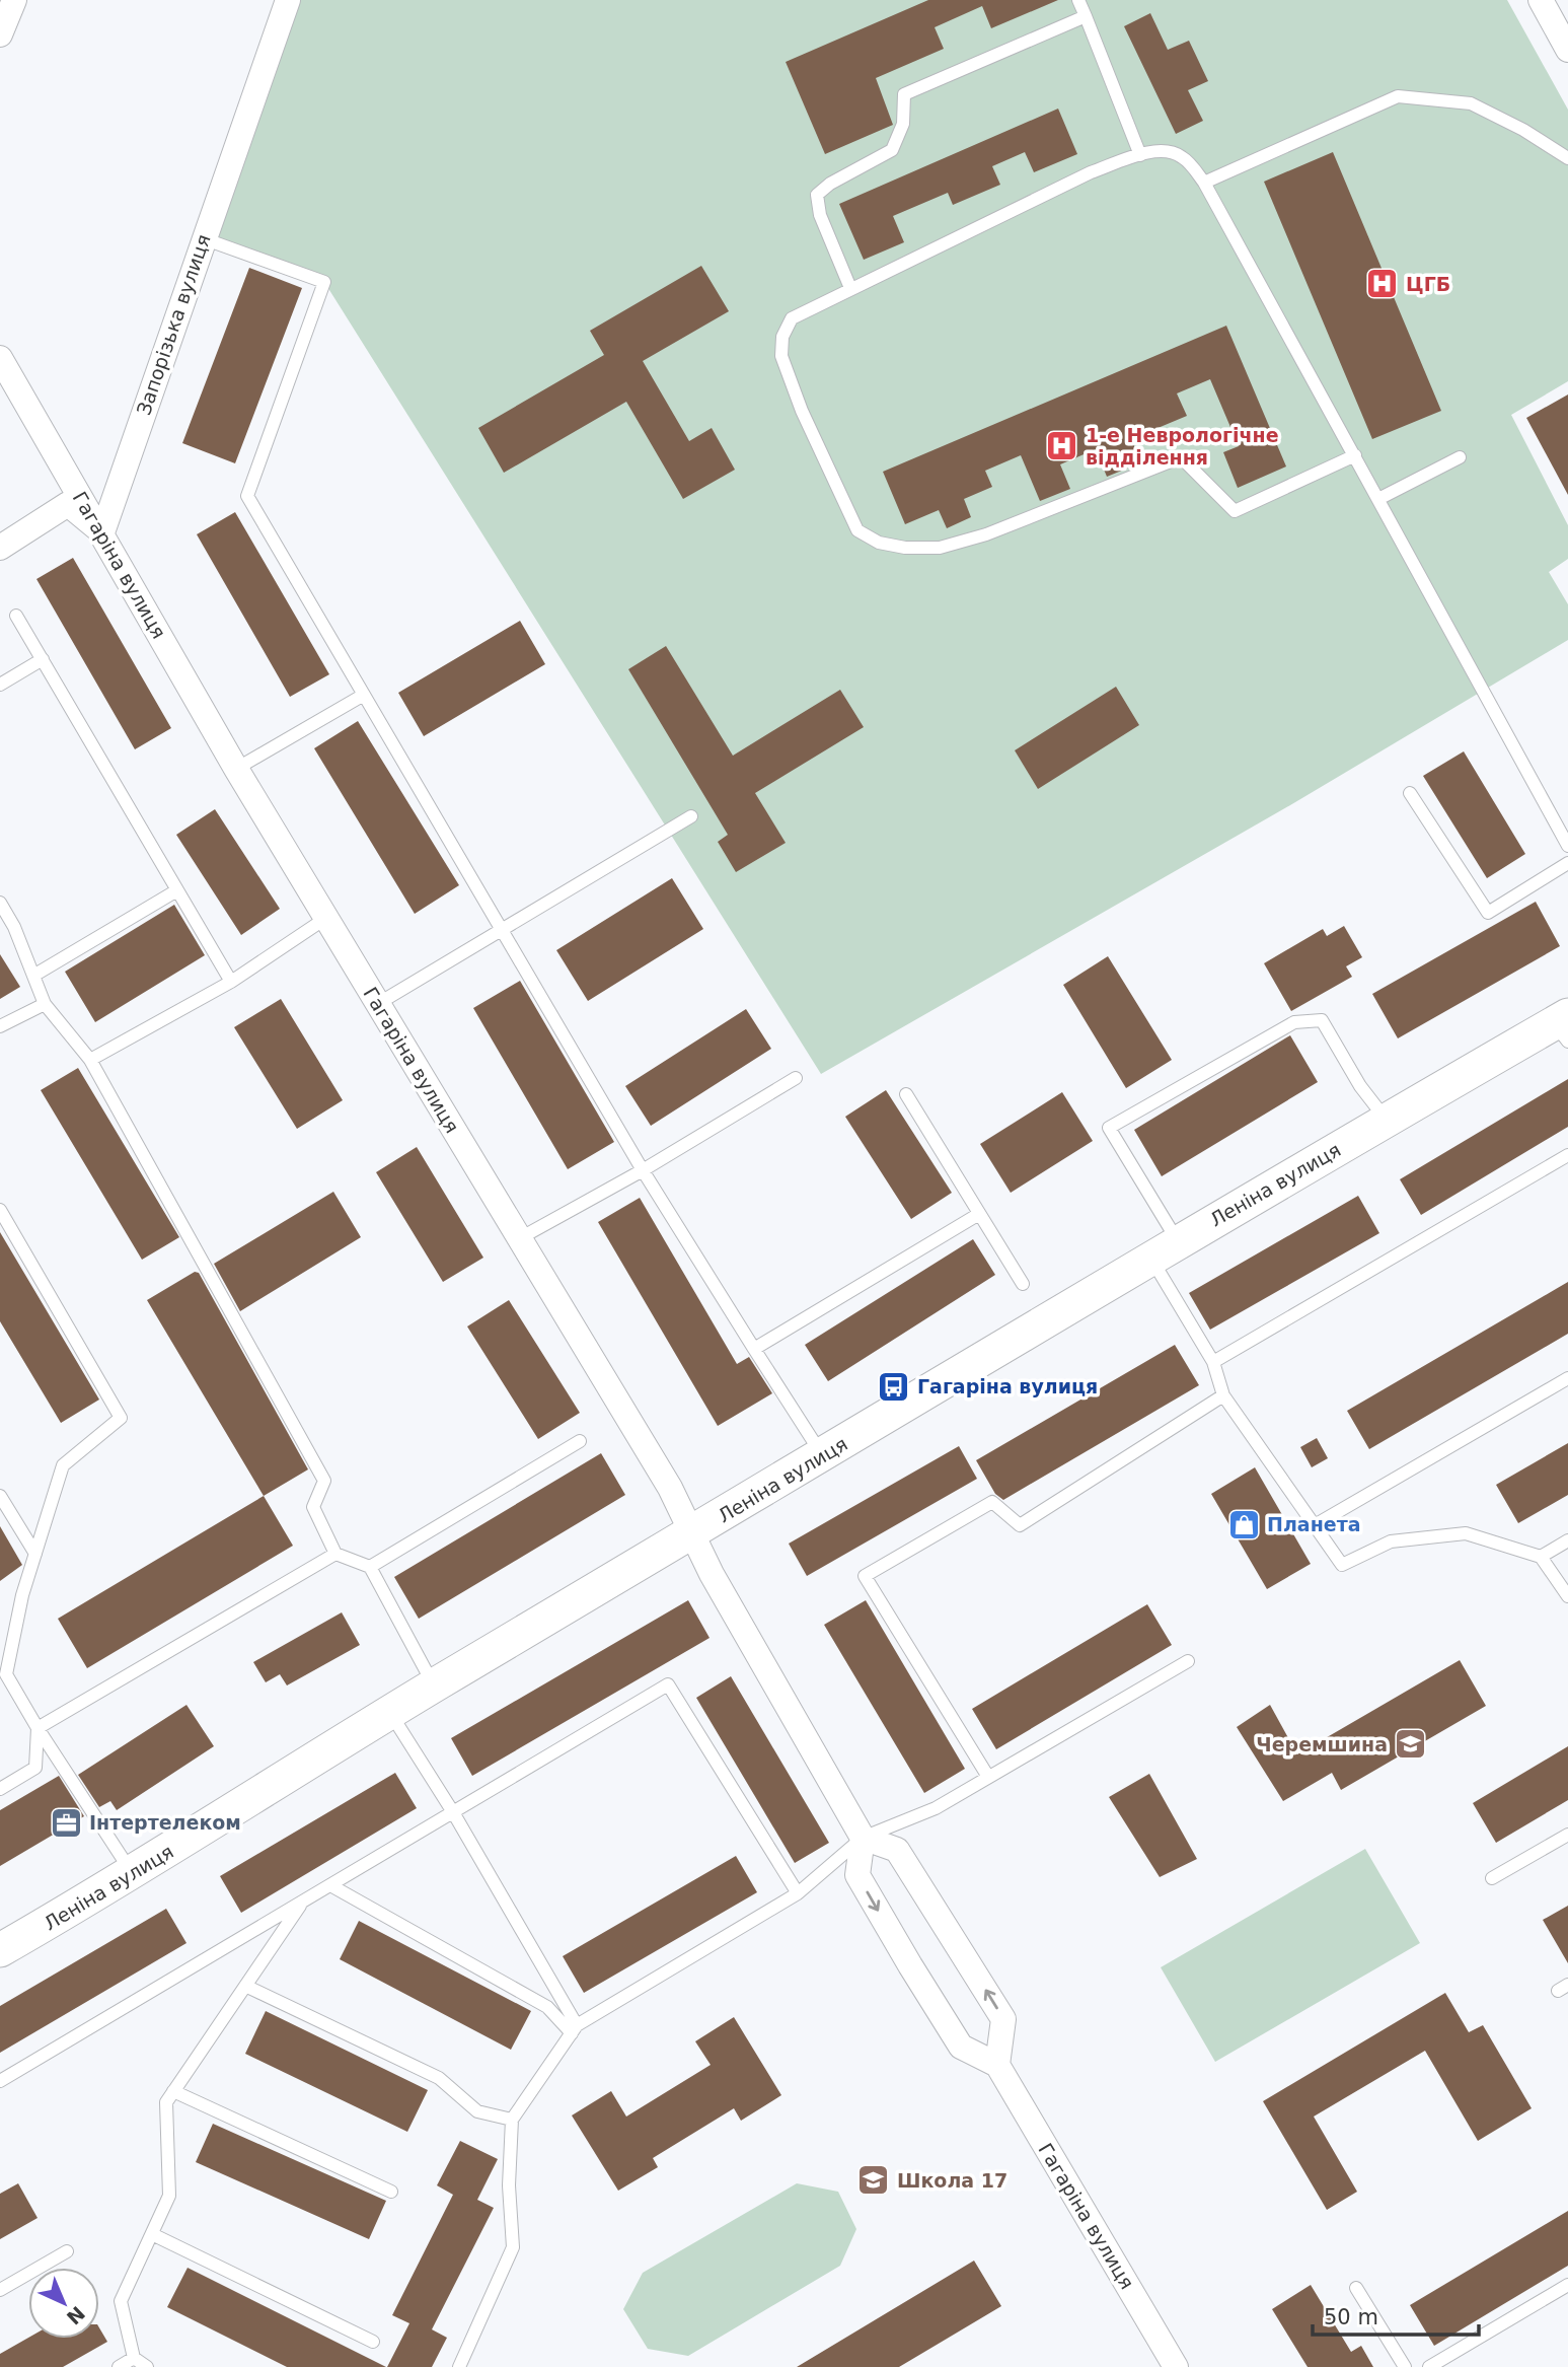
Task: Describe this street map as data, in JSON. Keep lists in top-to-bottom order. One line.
{"streets":{"street":["Запорізька вулиця","Гагаріна вулиця","Леніна вулиця"]},"crossings":[["Запорізька вулиця","Гагаріна вулиця"],["Гагаріна вулиця","Леніна вулиця"]],"places":{"hospital":["ЦГБ","1-е Неврологічне відділення"],"bus stop":["Гагаріна вулиця"],"shop":["Планета"],"school or university":["Черемшина","Школа 17"],"office":["Інтертелеком"]},"scale_bar":"50 m","north":"bottom right"}
